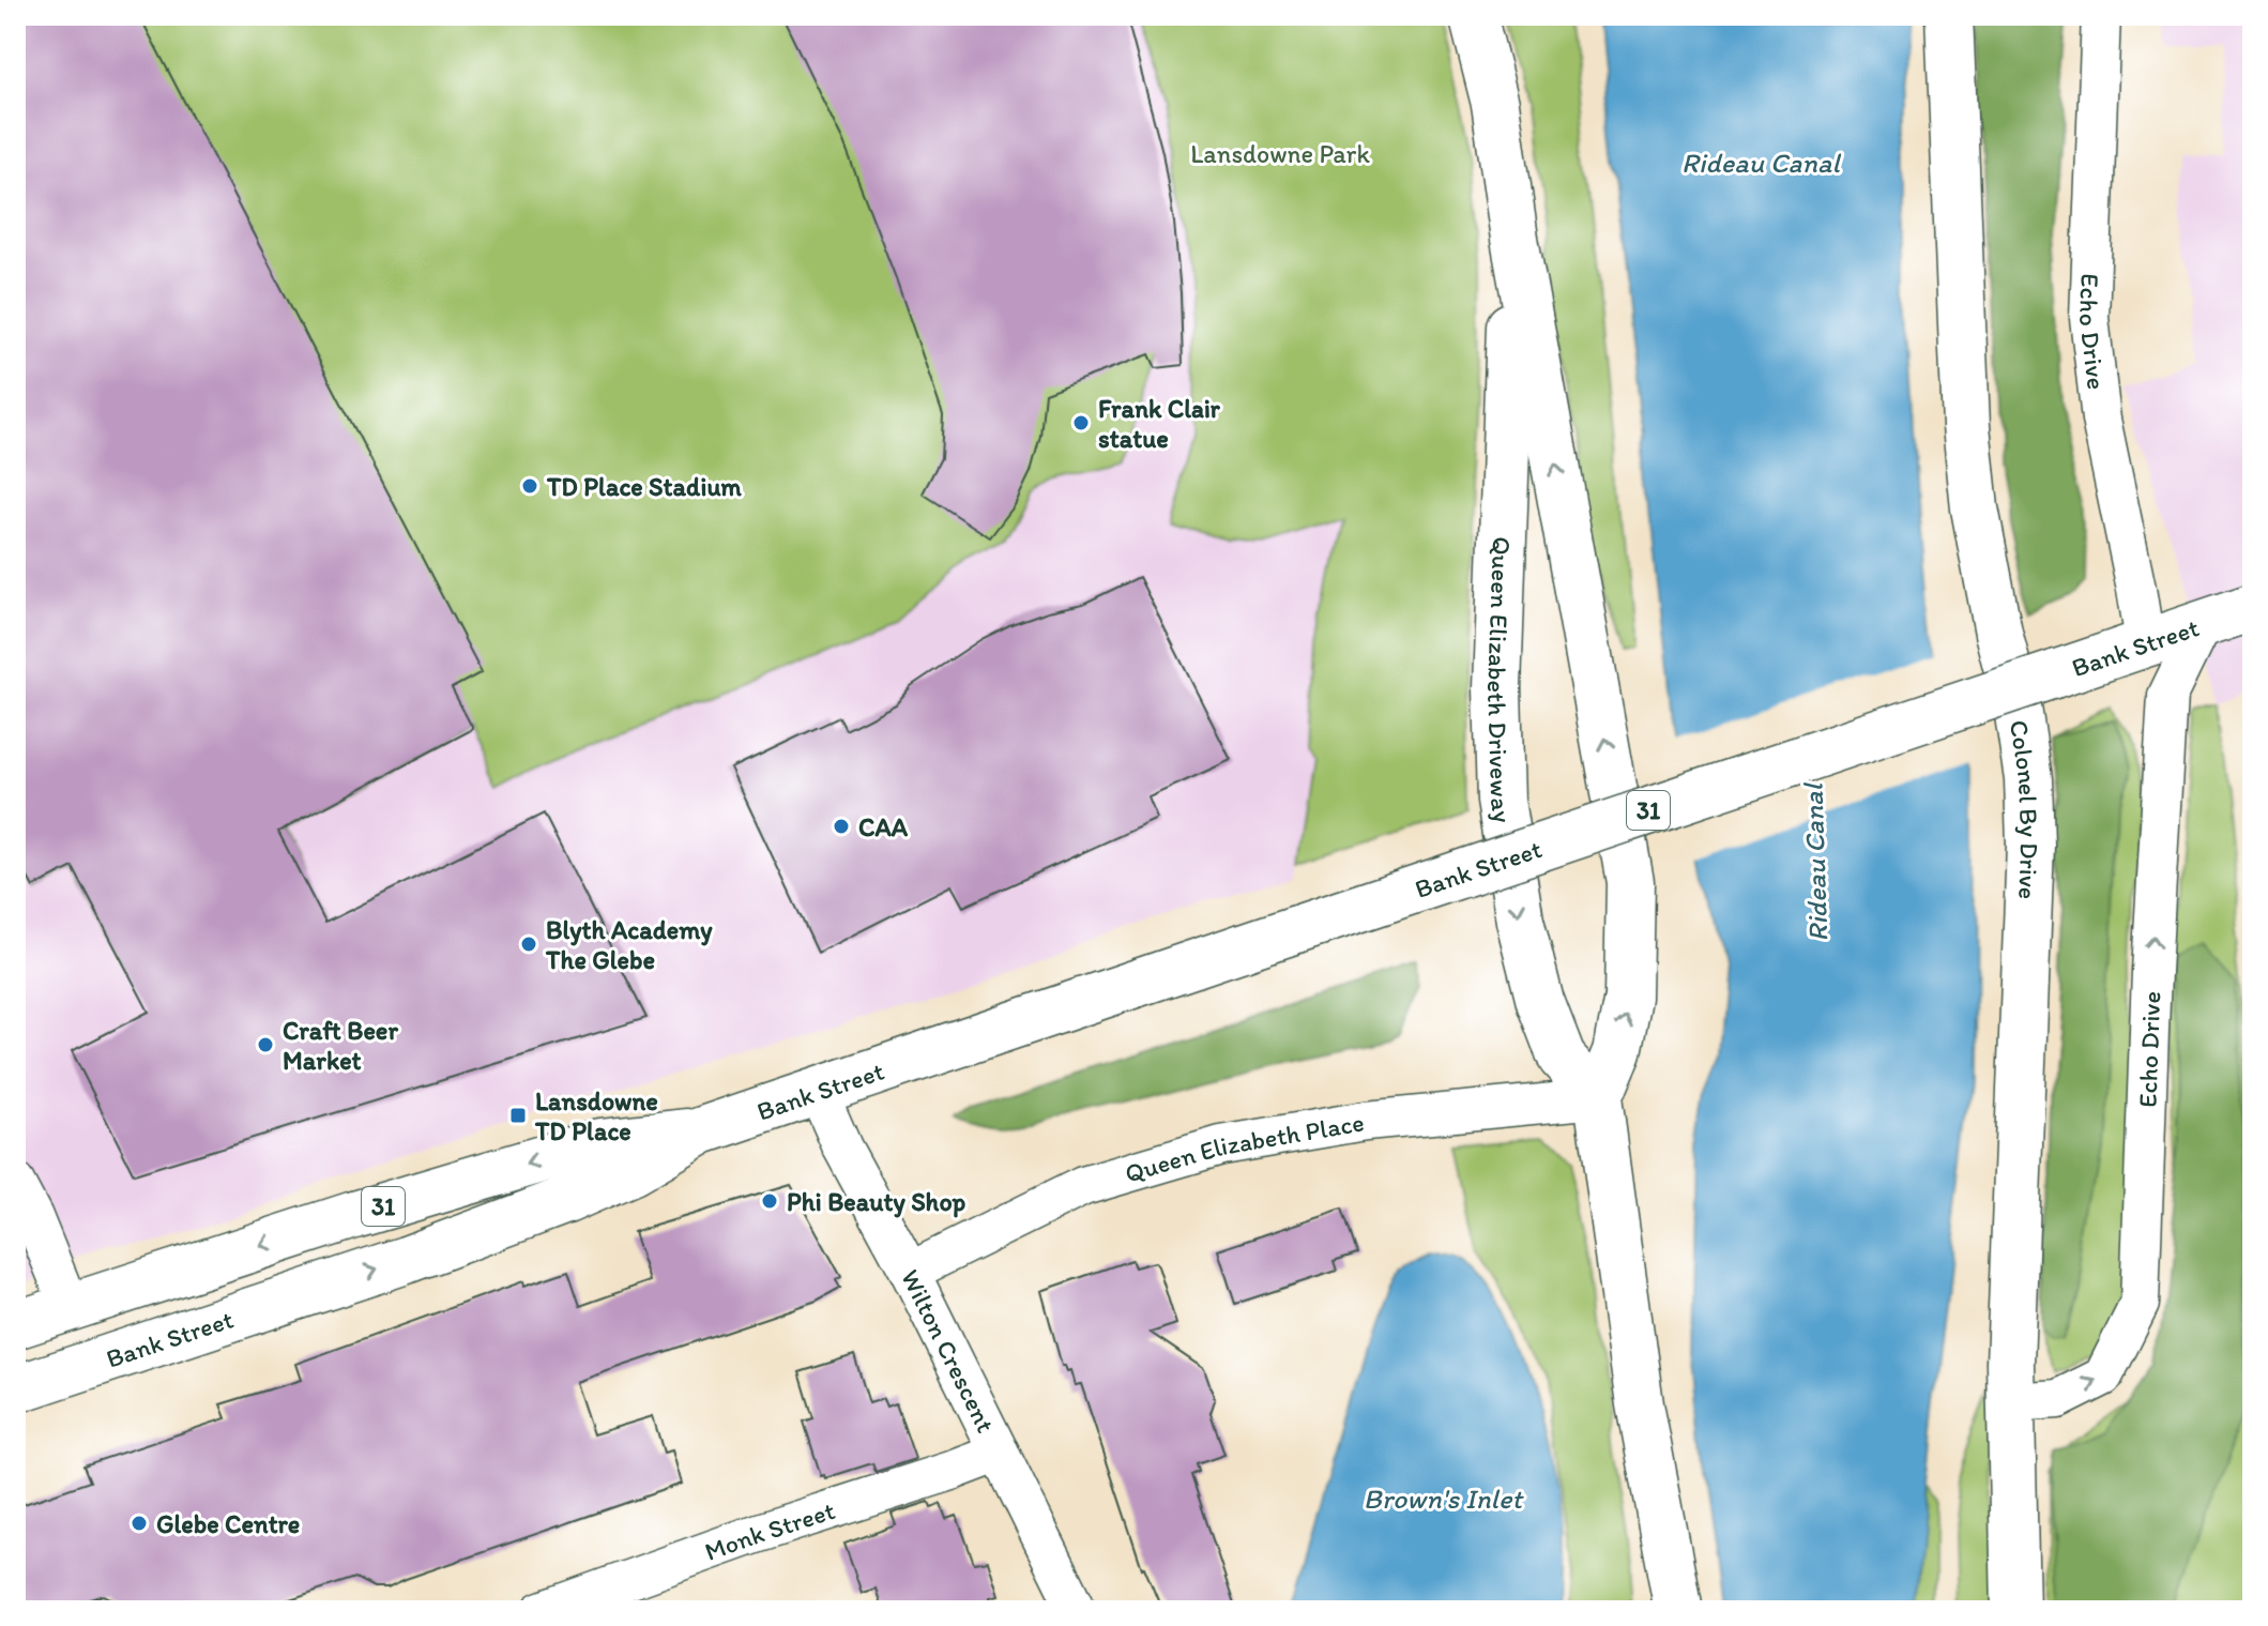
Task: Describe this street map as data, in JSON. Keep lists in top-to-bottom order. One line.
{"streets":{"main road":["Bank Street","Queen Elizabeth Driveway","31","Colonel By Drive"],"street":["Echo Drive","Queen Elizabeth Place","Wilton Crescent","Monk Street"]},"crossings":[["Echo Drive","Bank Street"],["Echo Drive","Colonel By Drive"],["Bank Street","Wilton Crescent"],["Queen Elizabeth Driveway","Queen Elizabeth Place"],["Queen Elizabeth Place","Wilton Crescent"],["Wilton Crescent","Monk Street"]],"one_way":["Echo Drive"],"water":["Rideau Canal","Brown's Inlet"],"parks":["Lansdowne Park"],"places":{"other":["Frank Clair statue","TD Place Stadium","CAA","Blyth Academy The Glebe","Craft Beer Market","Phi Beauty Shop","Glebe Centre"],"transit":["Lansdowne TD Place"]}}
